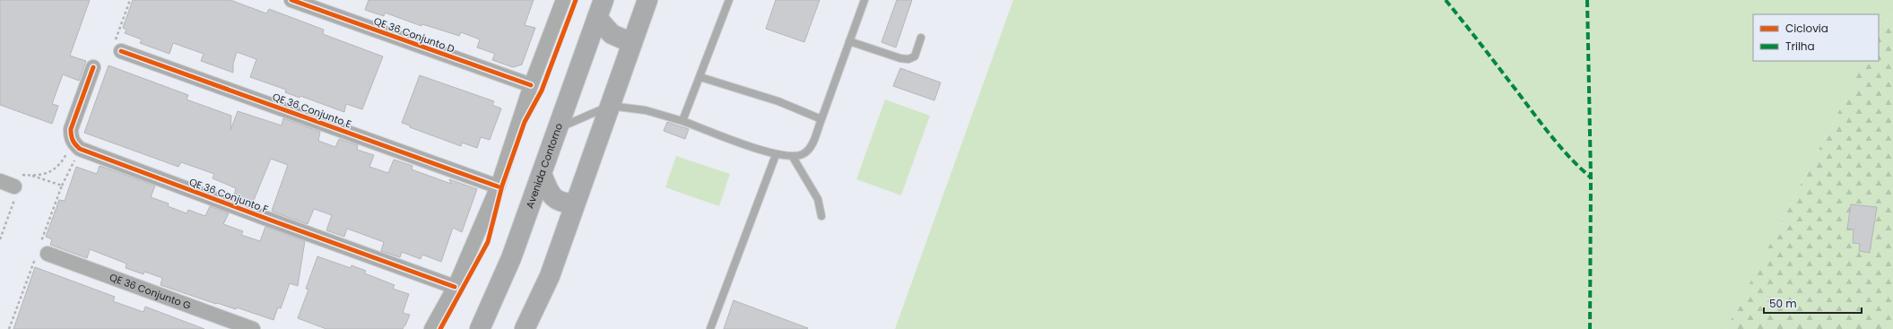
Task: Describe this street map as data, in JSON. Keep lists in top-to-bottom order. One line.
{"streets":{"main road":["Avenida Contorno"],"street":["QE 36 Conjunto D","QE 36 Conjunto E","QE 36 Conjunto F","QE 36 Conjunto G"]},"legend":["Ciclovia","Trilha"],"scale_bar":"50 m"}
